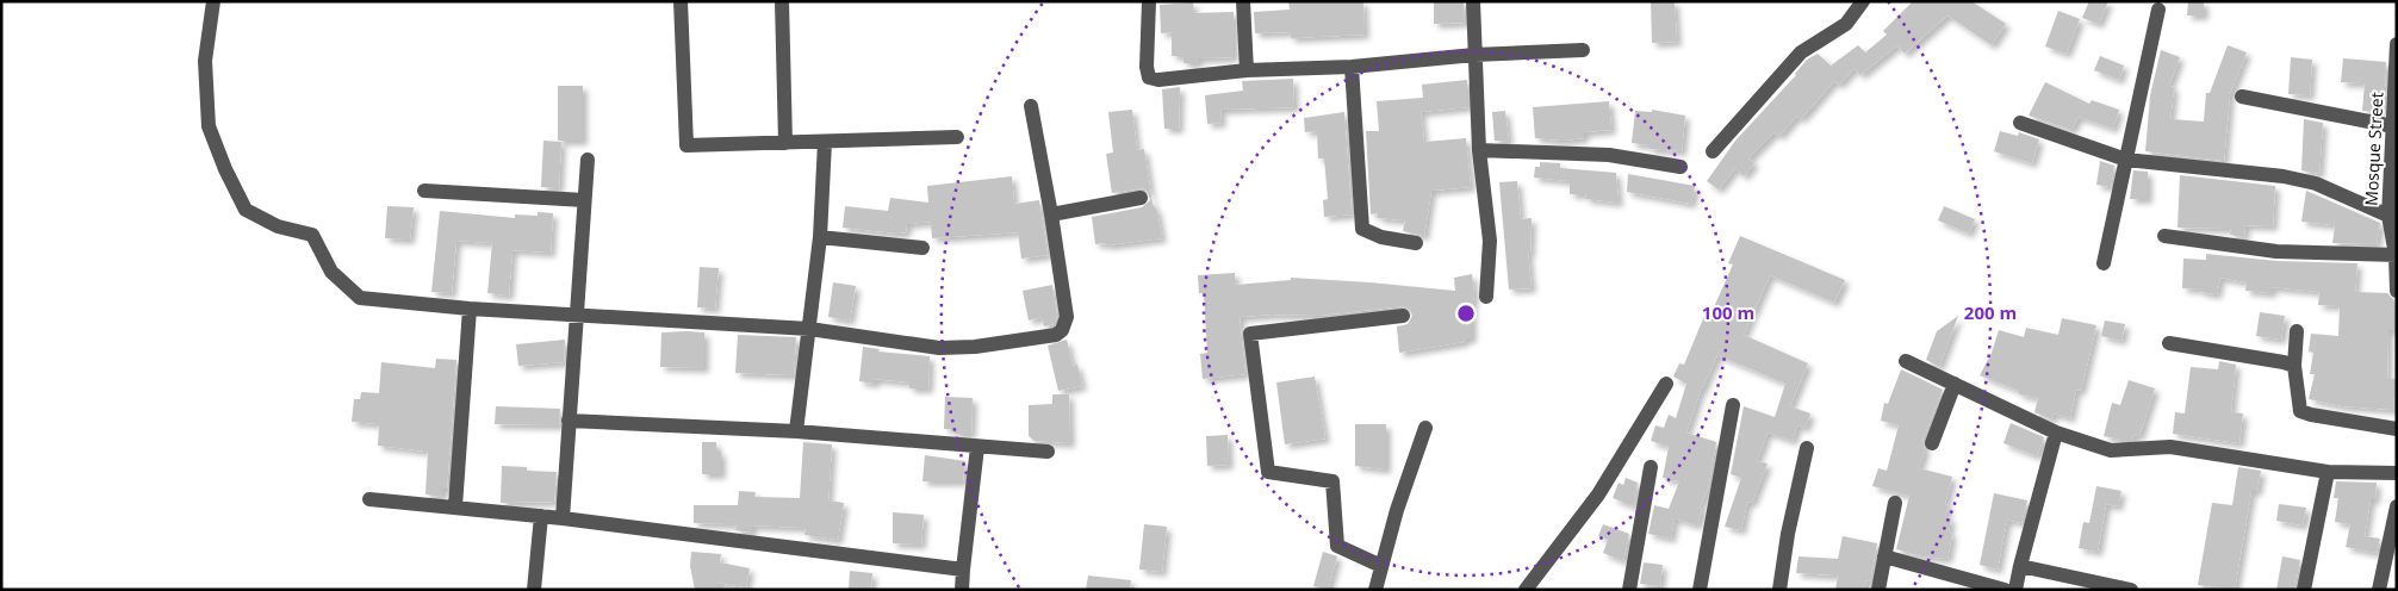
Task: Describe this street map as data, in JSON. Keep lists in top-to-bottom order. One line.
{"streets":{"street":["Mosque Street"]},"rings":["100 m","200 m"]}
